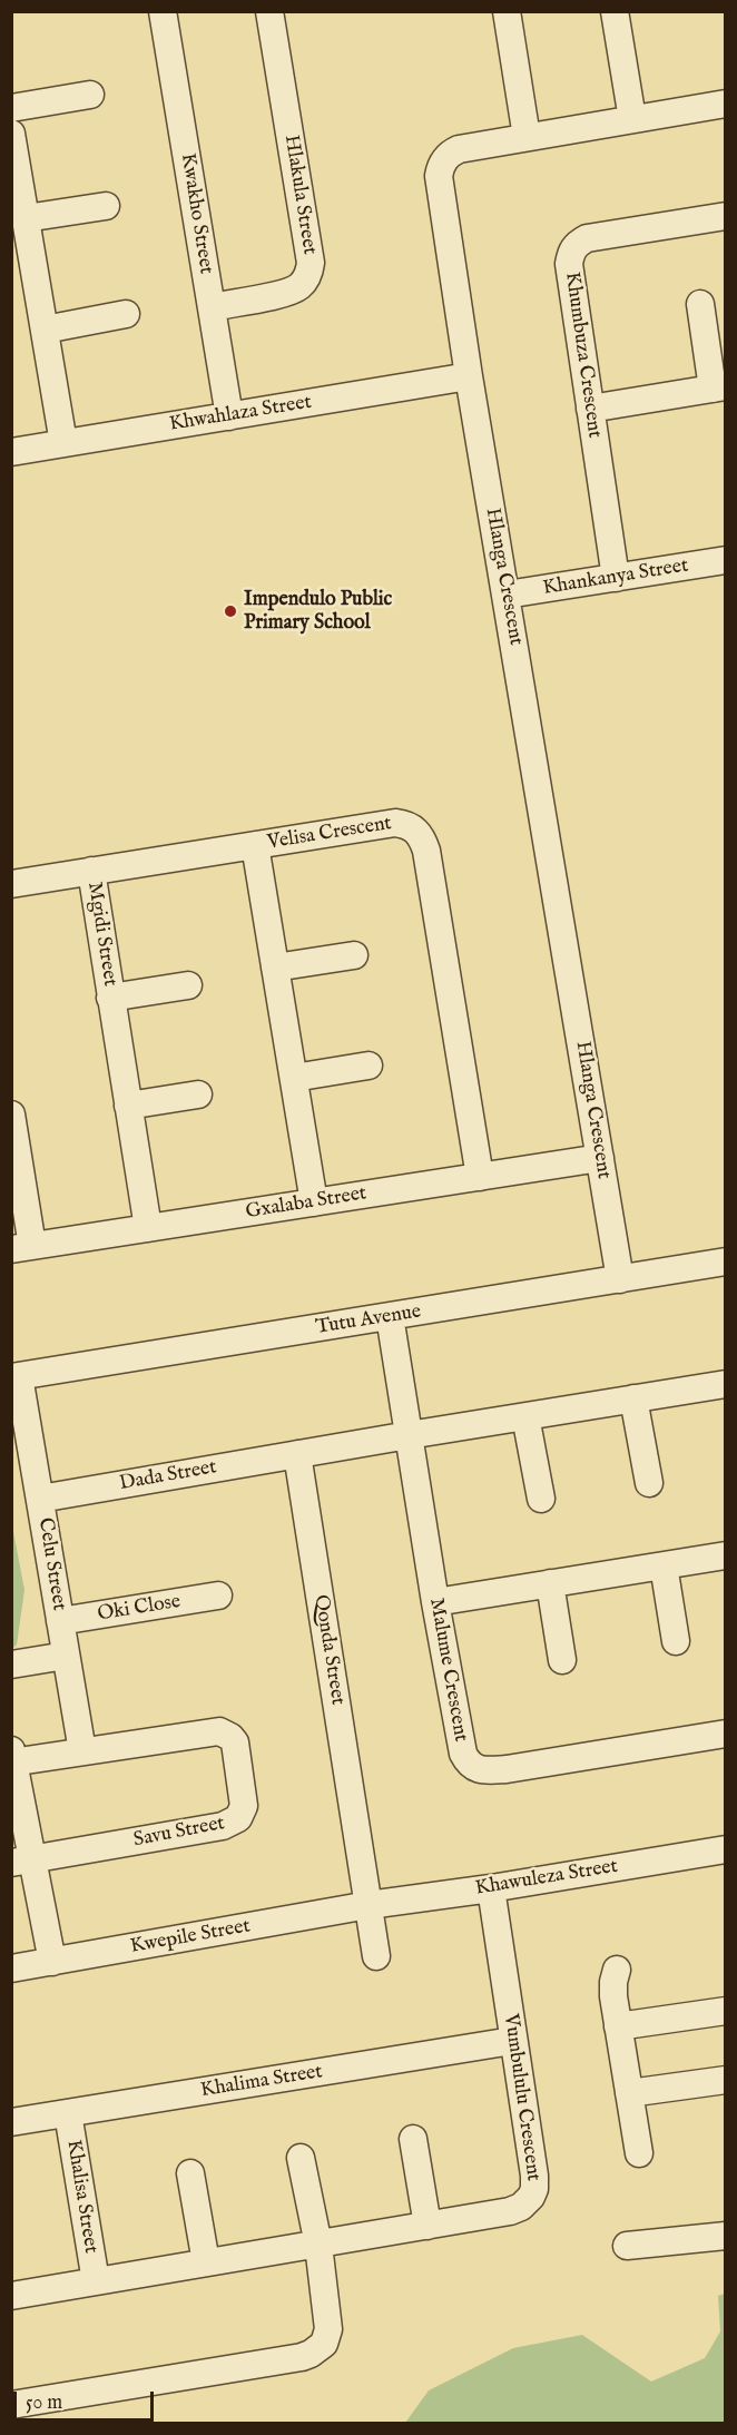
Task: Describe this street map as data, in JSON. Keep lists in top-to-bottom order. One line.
{"streets":{"street":["Hlakula Street","Kwakho Street","Khumbuza Crescent","Khwahlaza Street","Hlanga Crescent","Khankanya Street","Velisa Crescent","Mgidi Street","Gxalaba Street","Tutu Avenue","Dada Street","Celu Street","Oki Close","Qonda Street","Malume Crescent","Savu Street","Khawuleza Street","Kwepile Street","Khalima Street","Vumbululu Crescent","Khalisa Street"]},"crossings":[["Hlakula Street","Kwakho Street"],["Kwakho Street","Khwahlaza Street"],["Khumbuza Crescent","Khankanya Street"],["Khwahlaza Street","Hlanga Crescent"],["Hlanga Crescent","Khankanya Street"],["Hlanga Crescent","Gxalaba Street"],["Hlanga Crescent","Tutu Avenue"],["Velisa Crescent","Mgidi Street"],["Velisa Crescent","Gxalaba Street"],["Mgidi Street","Gxalaba Street"],["Tutu Avenue","Celu Street"],["Tutu Avenue","Malume Crescent"],["Dada Street","Celu Street"],["Dada Street","Qonda Street"],["Celu Street","Oki Close"],["Celu Street","Savu Street"],["Qonda Street","Khawuleza Street"],["Qonda Street","Kwepile Street"],["Khawuleza Street","Kwepile Street"],["Khawuleza Street","Vumbululu Crescent"],["Khalima Street","Vumbululu Crescent"],["Khalima Street","Khalisa Street"],["Vumbululu Crescent","Khalisa Street"]],"places":["Impendulo Public Primary School"],"scale_bar":"50 m"}
